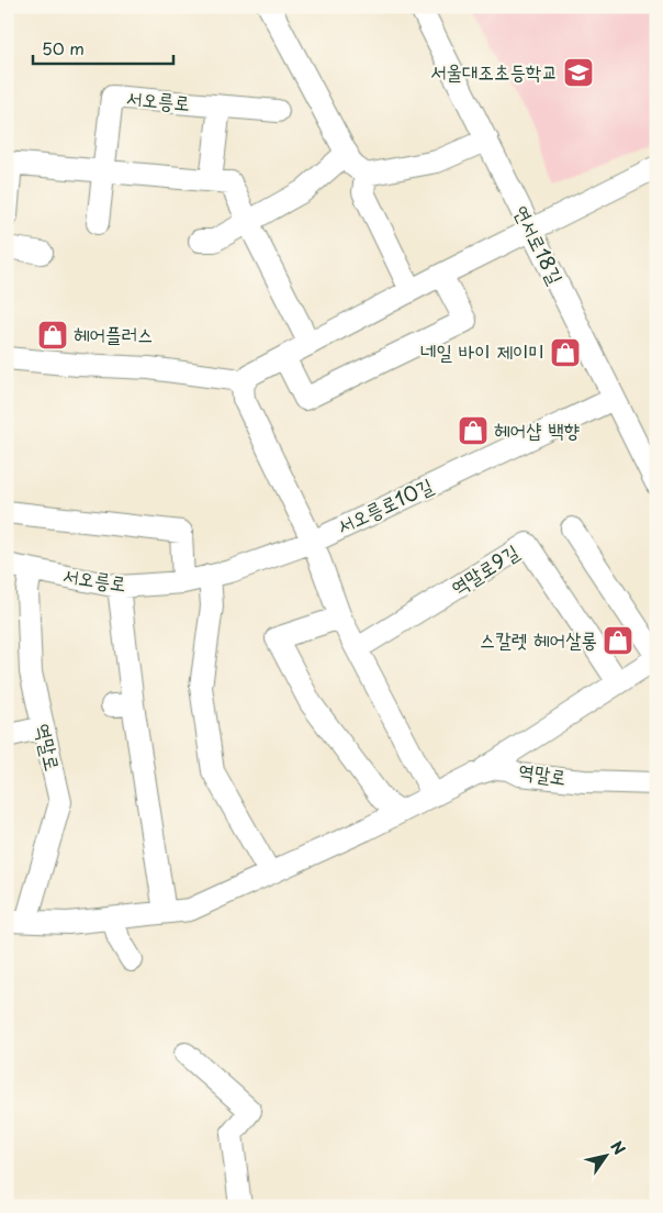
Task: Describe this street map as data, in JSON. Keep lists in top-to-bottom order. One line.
{"streets":{"street":["서오릉로","연서로18길","서오릉로10길","역말로9길","역말로"]},"crossings":[["서오릉로","서오릉로10길"],["서오릉로","역말로"],["연서로18길","서오릉로10길"]],"places":{"school or university":["서울대조초등학교"],"shop":["헤어플러스","네일 바이 제이미","헤어샵 백향","스칼렛 헤어살롱"]},"scale_bar":"50 m","north":"top right"}
